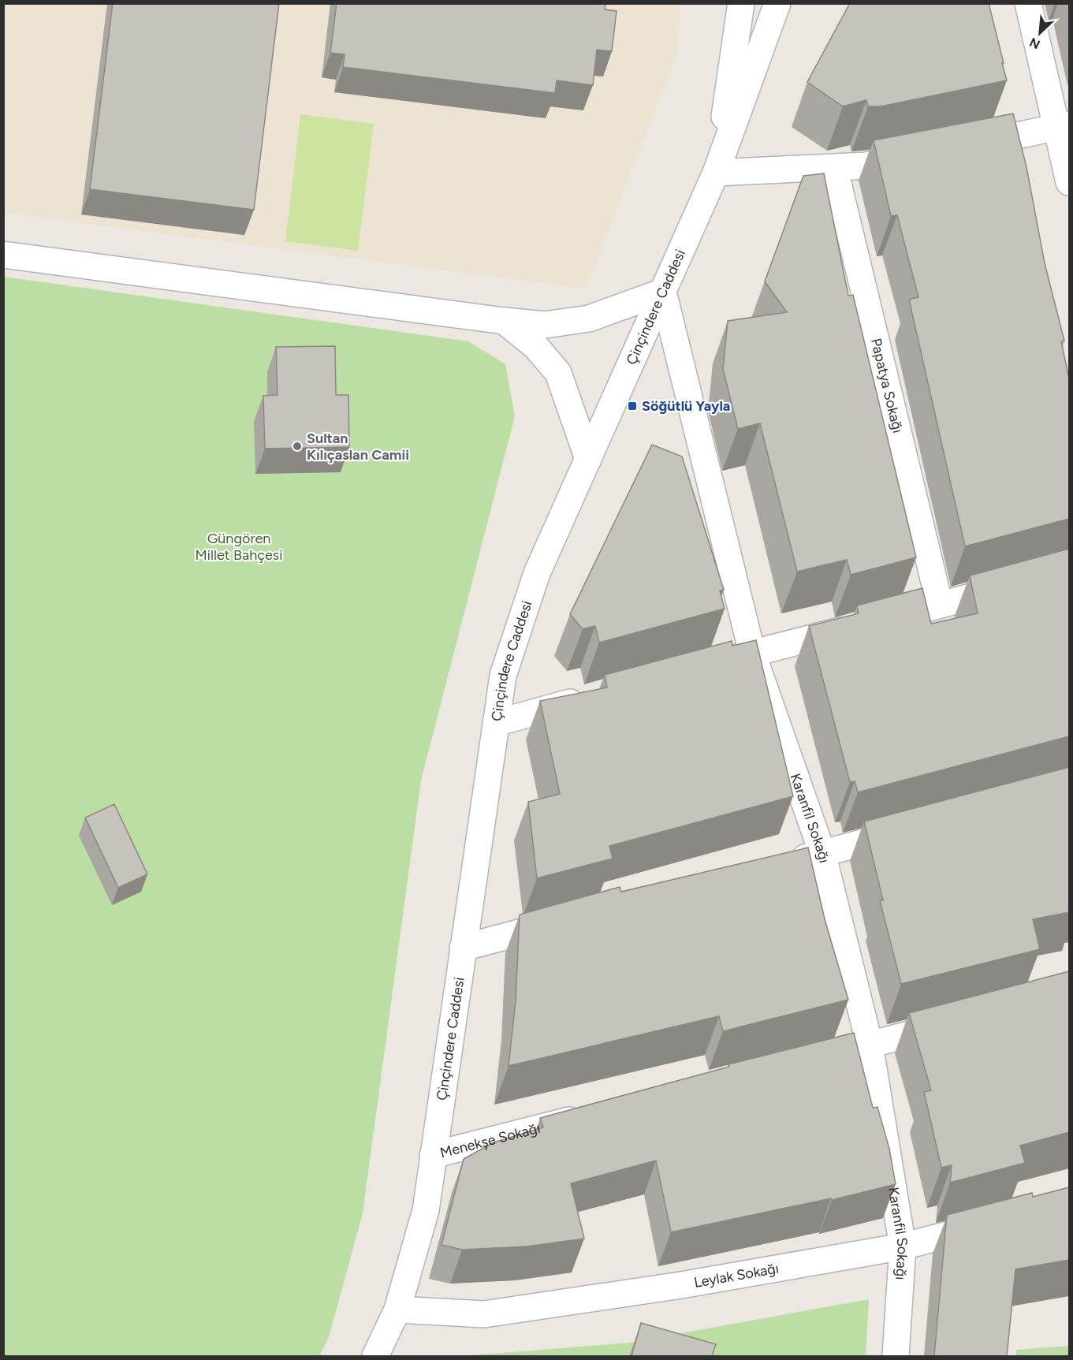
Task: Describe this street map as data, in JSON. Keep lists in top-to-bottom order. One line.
{"streets":{"street":["Çinçindere Caddesi","Papatya Sokağı","Karanfil Sokağı","Menekşe Sokağı","Leylak Sokağı"]},"crossings":[["Çinçindere Caddesi","Karanfil Sokağı"],["Çinçindere Caddesi","Menekşe Sokağı"],["Çinçindere Caddesi","Leylak Sokağı"],["Karanfil Sokağı","Leylak Sokağı"]],"parks":["Güngören Millet Bahçesi"],"places":{"transit":["Söğütlü Yayla"],"other":["Sultan Kılıçaslan Camii"]},"north":"bottom left"}
